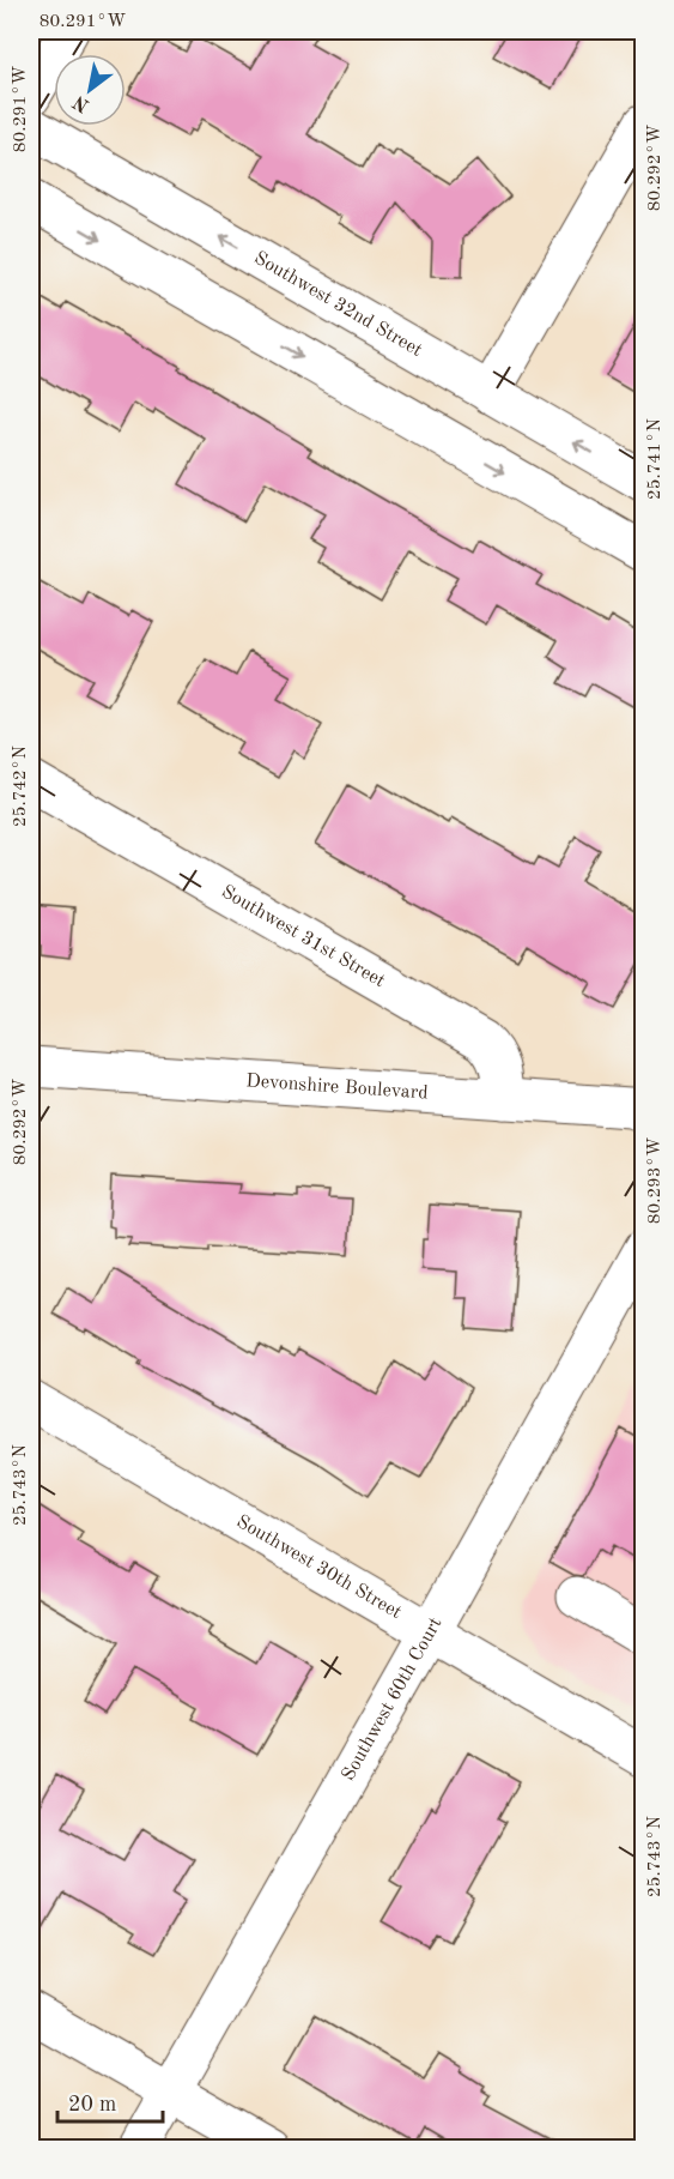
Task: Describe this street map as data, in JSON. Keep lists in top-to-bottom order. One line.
{"streets":{"street":["Southwest 32nd Street","Southwest 31st Street","Devonshire Boulevard","Southwest 30th Street","Southwest 60th Court"]},"crossings":[["Southwest 31st Street","Devonshire Boulevard"],["Southwest 30th Street","Southwest 60th Court"]],"scale_bar":"20 m","north":"bottom left","coordinates":["80.291°W","80.292°W","25.741°N","25.742°N","80.293°W","25.743°N"]}
